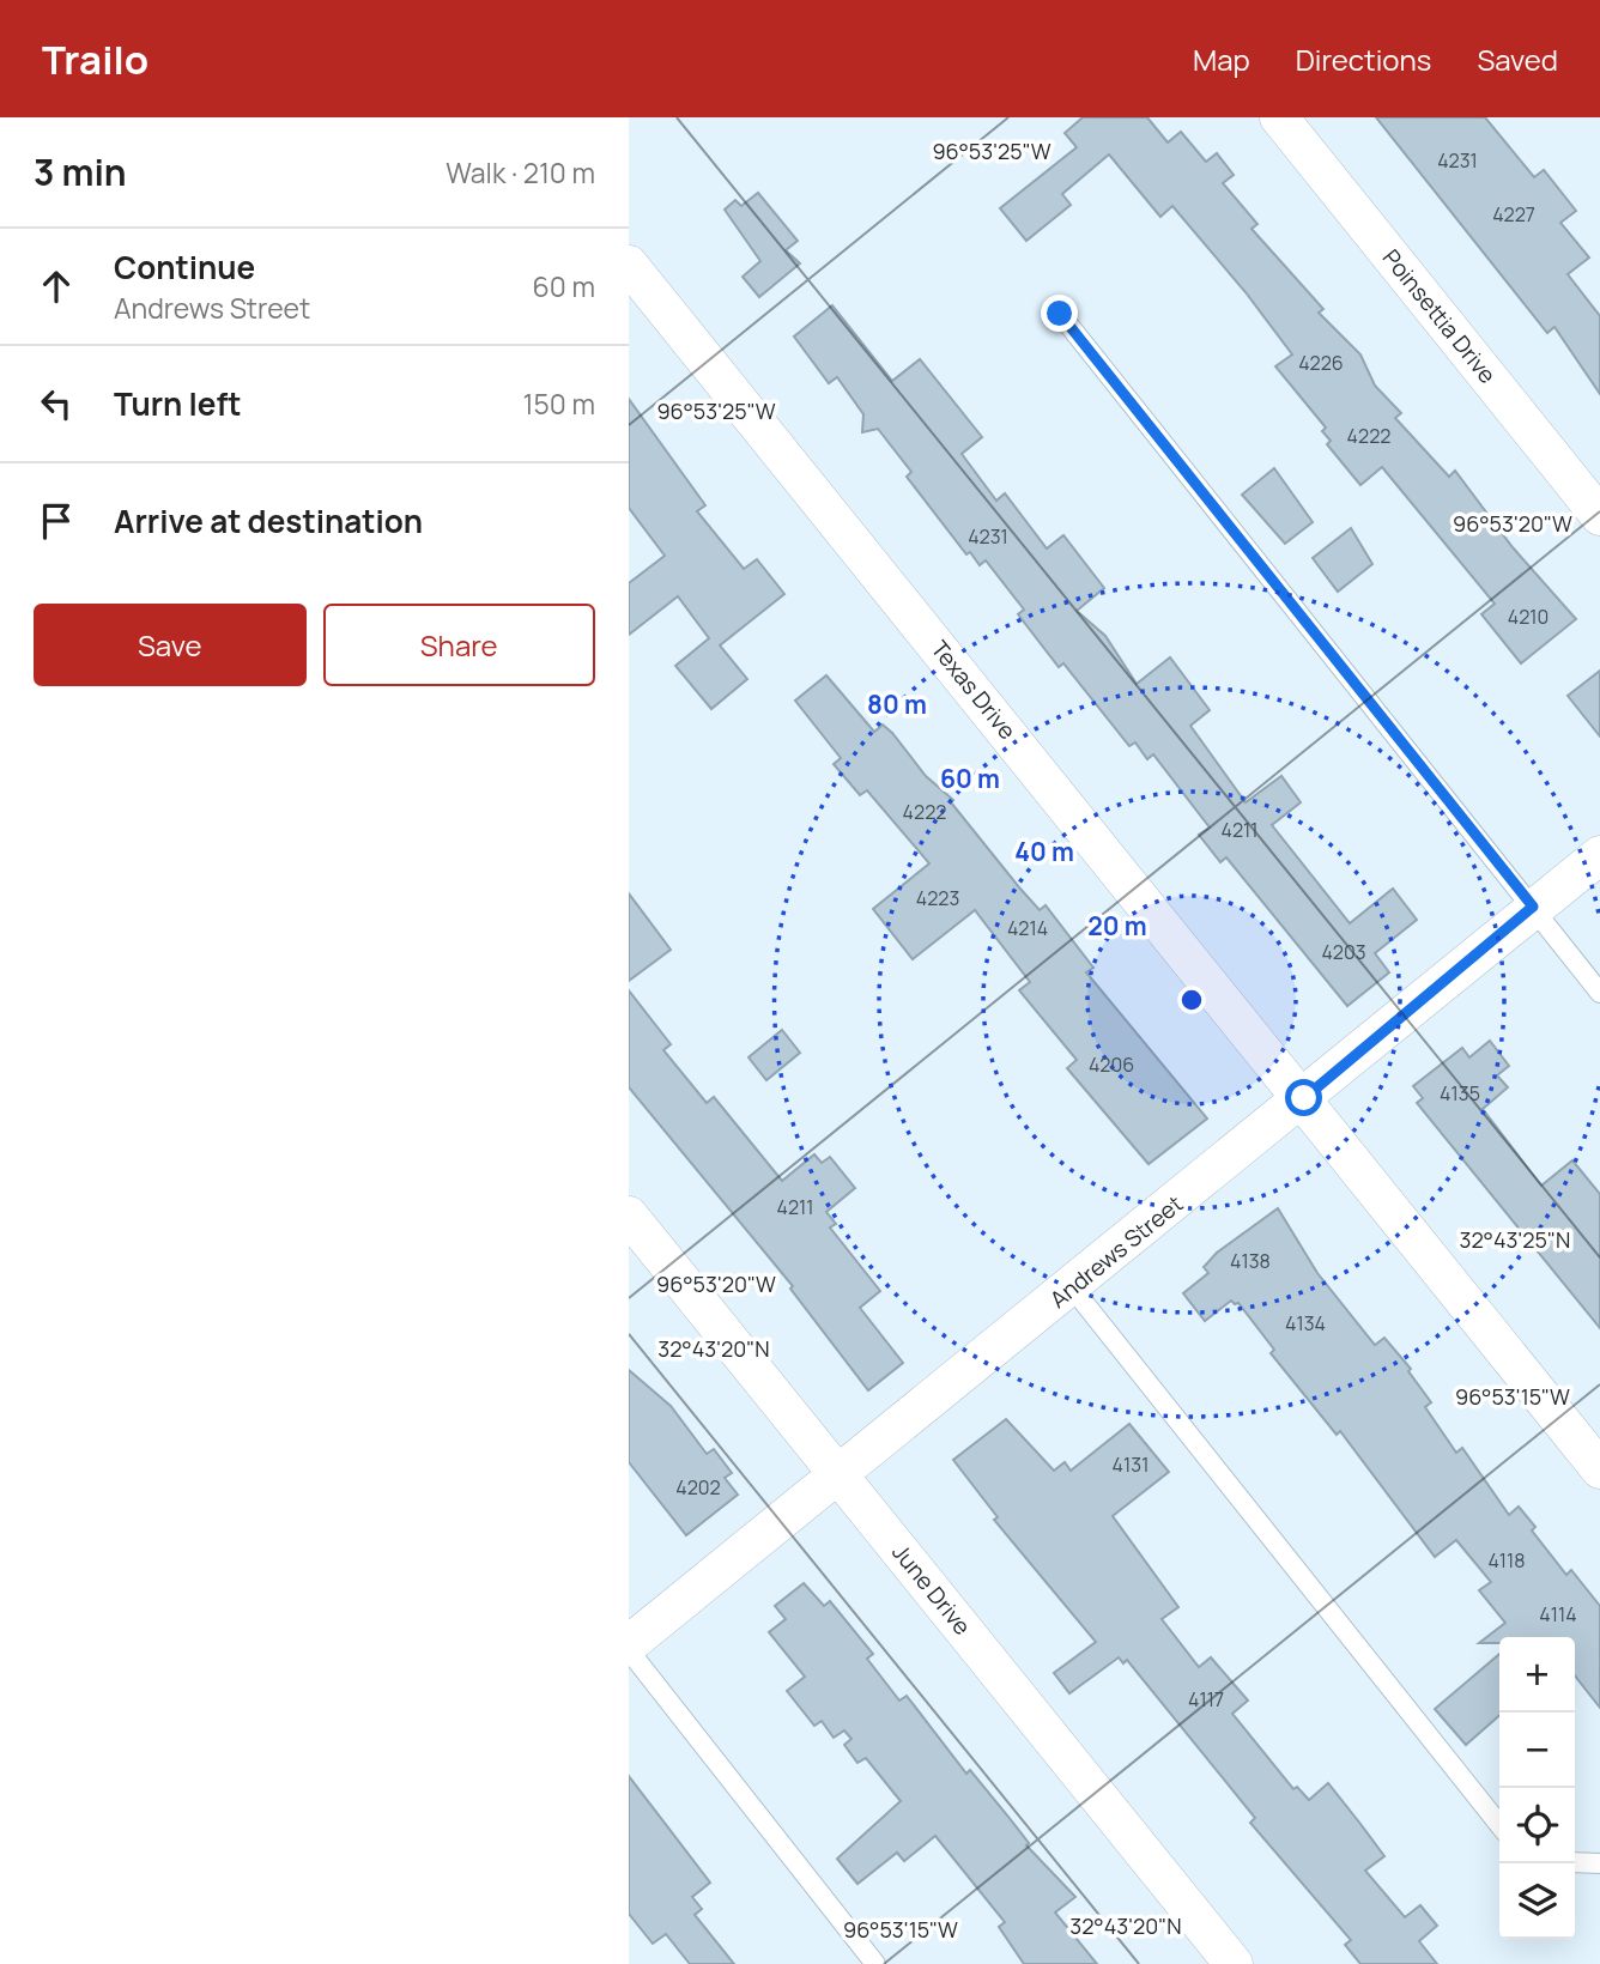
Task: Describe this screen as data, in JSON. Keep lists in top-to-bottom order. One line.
{"streets":{"street":["Poinsettia Drive","Texas Drive","Andrews Street","June Drive"]},"crossings":[["Texas Drive","Andrews Street"],["Andrews Street","June Drive"]],"house_numbers":["4231","4227","4226","4222","4231","4210","4222","4211","4223","4214","4203","4206","4135","4211","4138","4134","4131","4202","4118","4114","4117"],"page":{"header":"Trailo","nav":["Map","Directions","Saved"],"heading":["3 min","Walk · 210 m"],"list":[["Continue","Andrews Street","60 m"],["Turn left","150 m"],"Arrive at destination"],"buttons":["Save","Share"],"map_buttons":["+","−"]},"coordinates":["96°53'25\"W","96°53'20\"W","32°43'25\"N","32°43'20\"N","96°53'15\"W"],"rings":["80 m","60 m","40 m","20 m"]}
